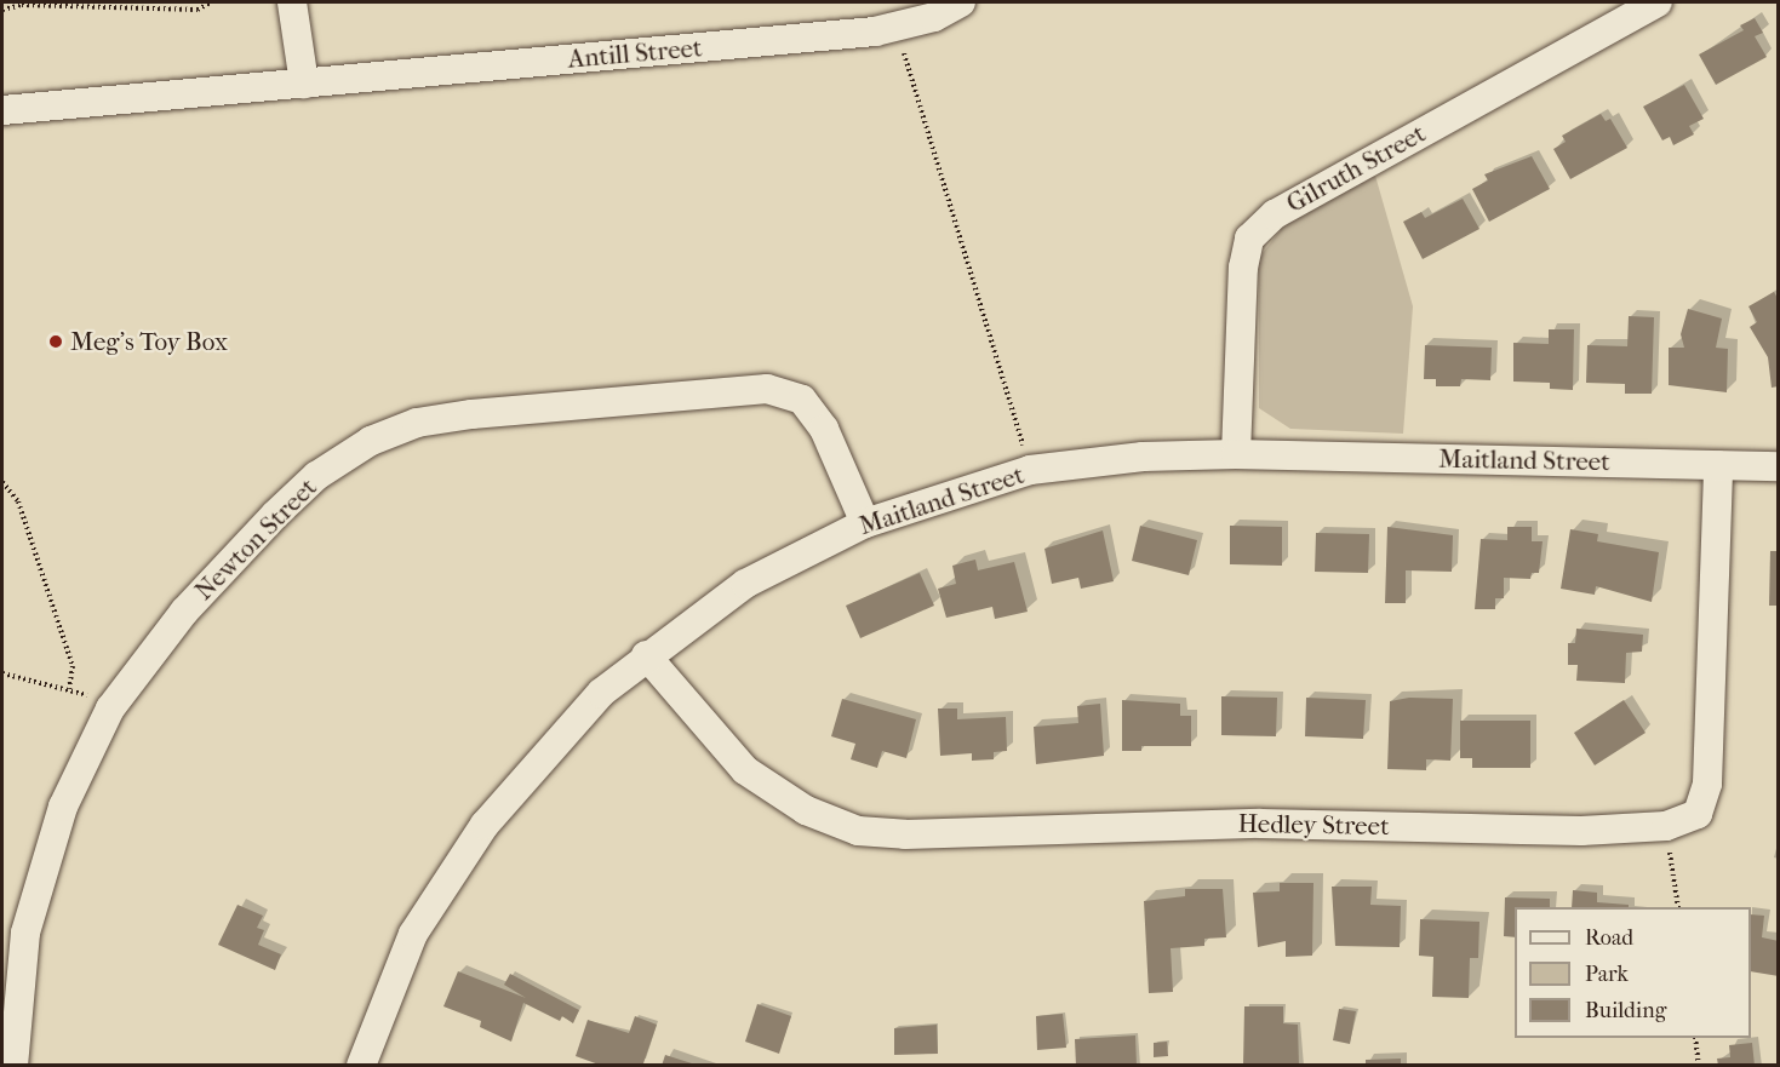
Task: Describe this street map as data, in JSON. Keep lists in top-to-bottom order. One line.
{"streets":{"street":["Antill Street","Gilruth Street","Maitland Street","Newton Street","Hedley Street"]},"crossings":[["Gilruth Street","Maitland Street"],["Maitland Street","Newton Street"],["Maitland Street","Hedley Street"]],"places":["Meg's Toy Box"],"legend":["Road","Park","Building"]}
